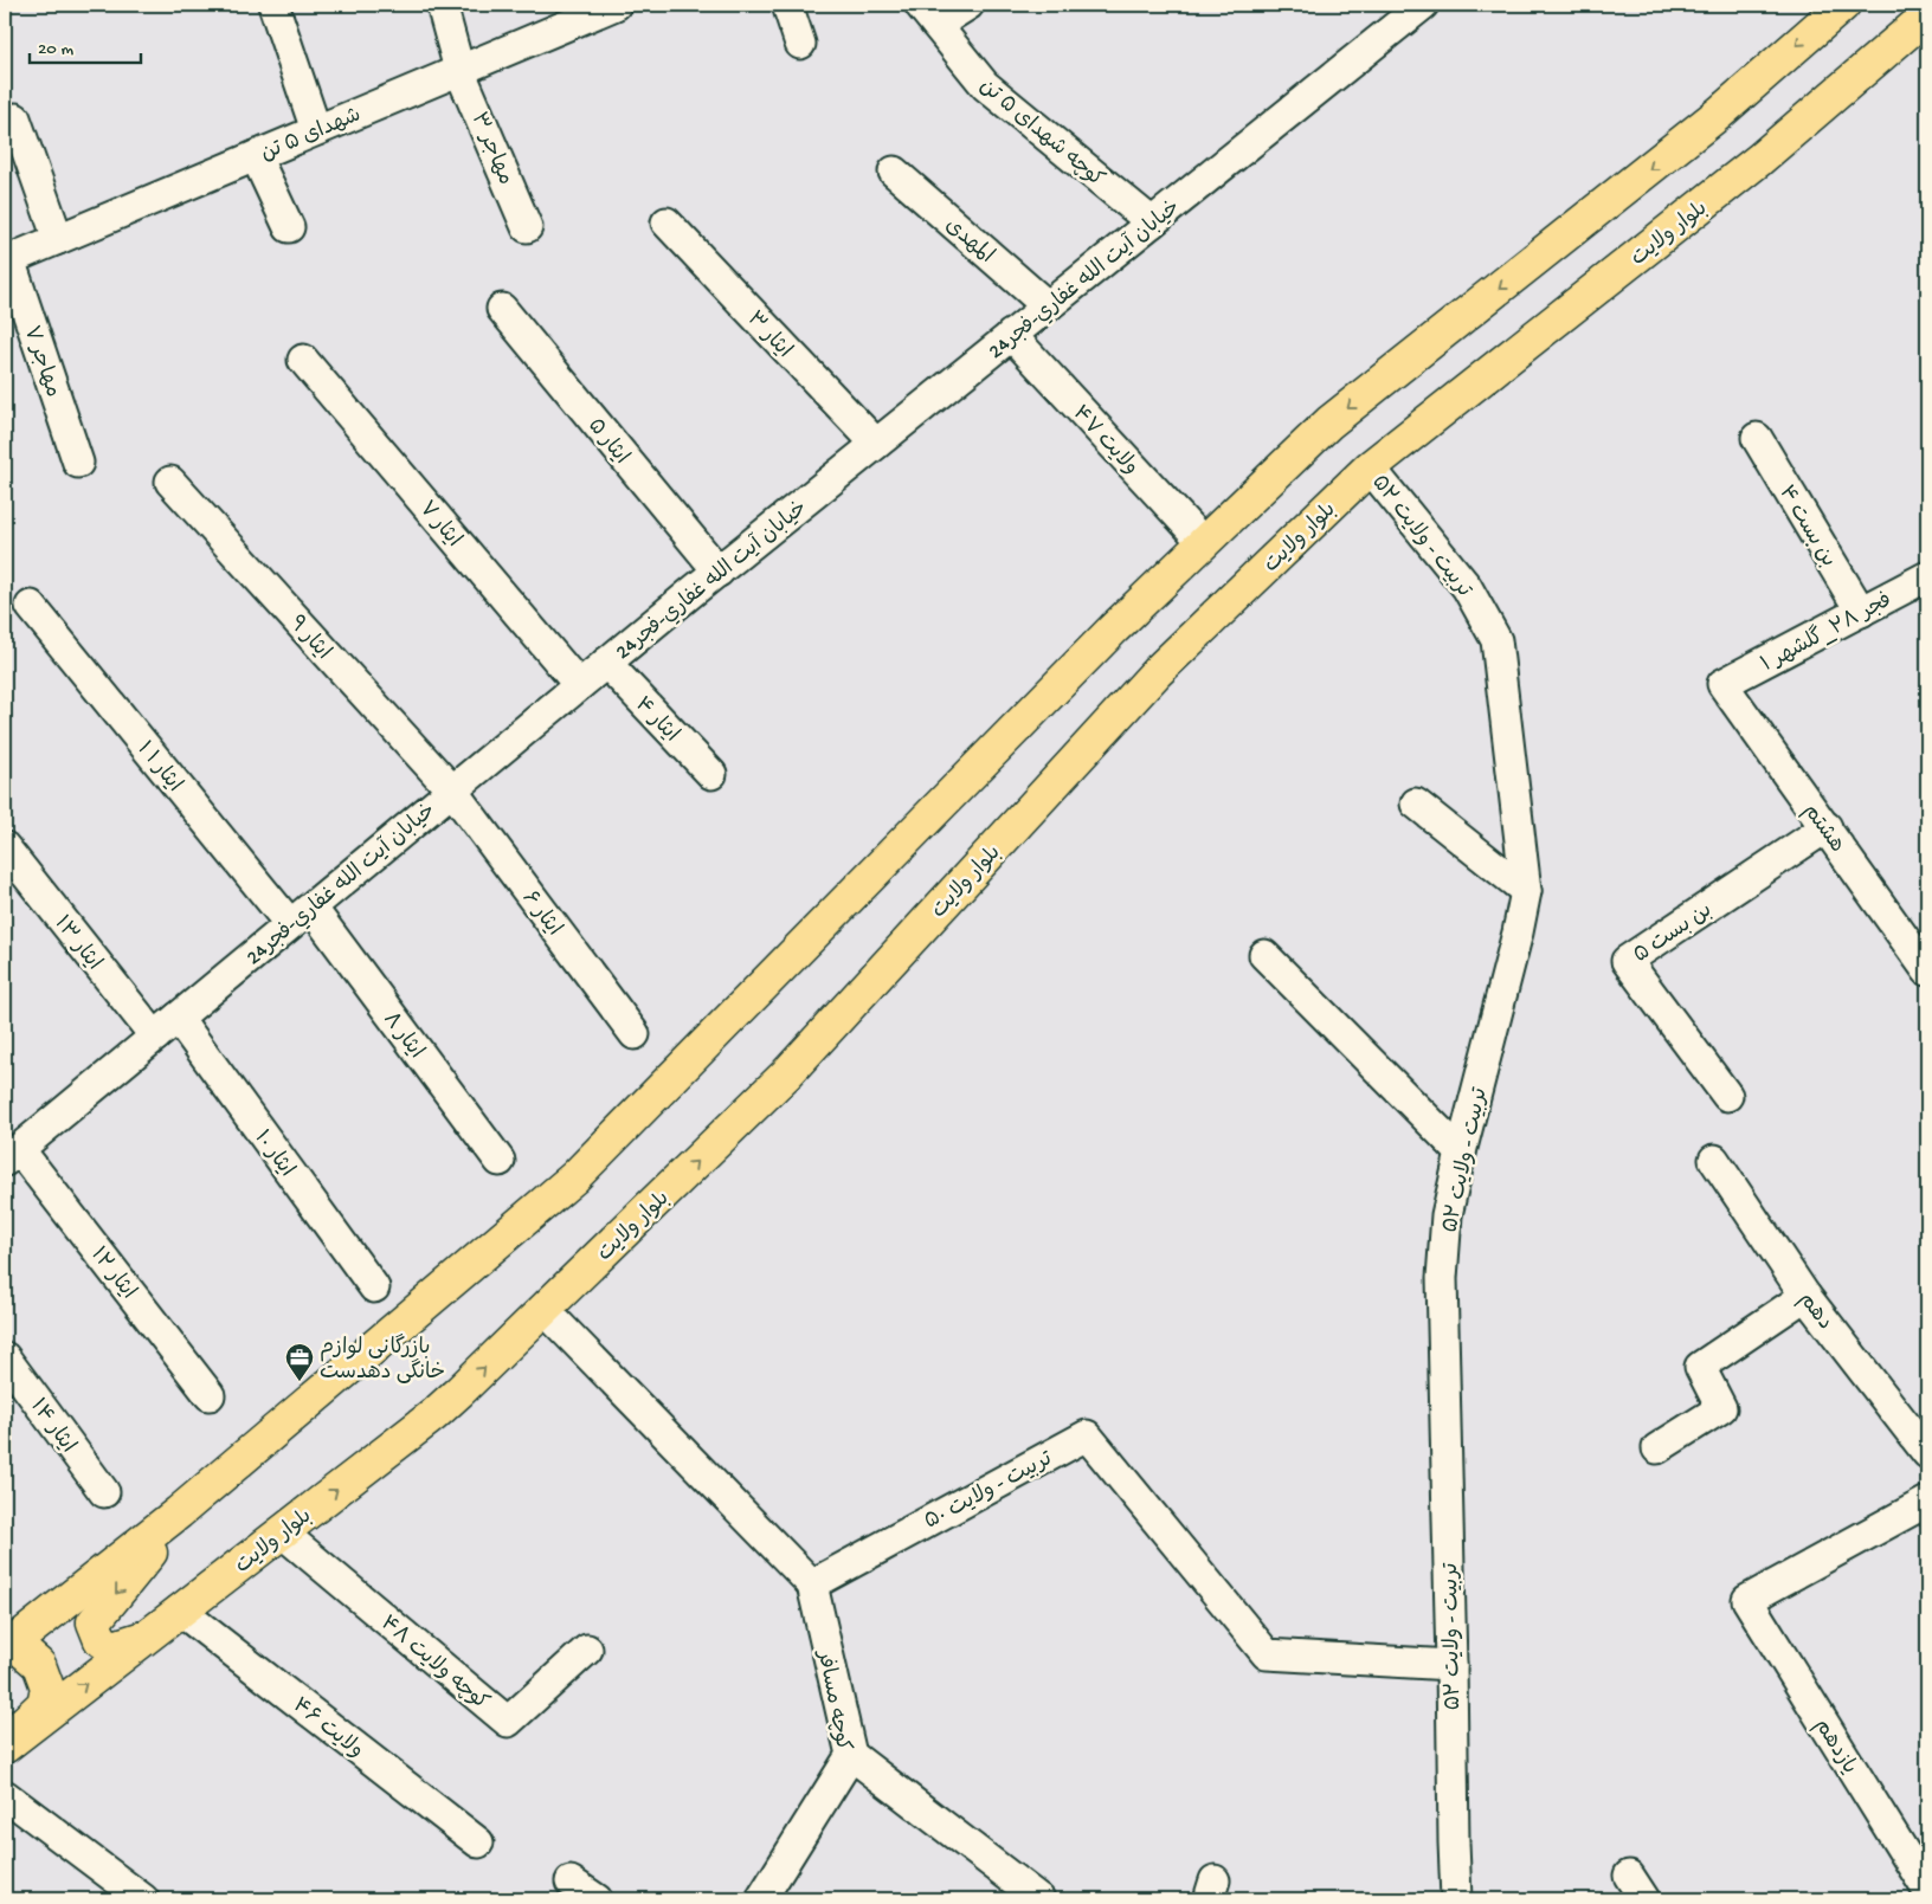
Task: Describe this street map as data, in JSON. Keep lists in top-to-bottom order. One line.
{"streets":{"main road":["بلوار ولایت"],"street":["کوچه شهدای ۵ تن","شهدای ۵ تن","مهاجر ۳","المهدی","خيابان آيت الله غفاري-فجر24","ایثار ۳","مهاجر ۷","ولایت ۴۷","ایثار ۵","ایثار ۷","بن بست ۴","تربیت - ولایت ۵۲","فجر ۲۸_گلشهر ۱","ایثار ۹","ایثار ۴","ایثار ۱ ۱","هشتم","ایثار ۶","بن بست ۵","ایثار ۱۳","ایثار ۸","ایثار ۱۰","ایثار ۱۲","دهم","ایثار ۱۴","تربیت - ولایت ۵۰","کوچه ولایت ۴۸","کوچه مسافر","ولایت ۴۶","یازدهم"]},"crossings":[["کوچه شهدای ۵ تن","خيابان آيت الله غفاري-فجر24"],["شهدای ۵ تن","مهاجر ۳"],["شهدای ۵ تن","مهاجر ۷"],["بلوار ولایت","تربیت - ولایت ۵۲"],["بلوار ولایت","کوچه ولایت ۴۸"],["بلوار ولایت","ولایت ۴۶"],["المهدی","خيابان آيت الله غفاري-فجر24"],["خيابان آيت الله غفاري-فجر24","ایثار ۳"],["خيابان آيت الله غفاري-فجر24","ولایت ۴۷"],["خيابان آيت الله غفاري-فجر24","ایثار ۵"],["خيابان آيت الله غفاري-فجر24","ایثار ۷"],["خيابان آيت الله غفاري-فجر24","ایثار ۹"],["خيابان آيت الله غفاري-فجر24","ایثار ۴"],["خيابان آيت الله غفاري-فجر24","ایثار ۱ ۱"],["خيابان آيت الله غفاري-فجر24","ایثار ۶"],["خيابان آيت الله غفاري-فجر24","ایثار ۱۳"],["خيابان آيت الله غفاري-فجر24","ایثار ۸"],["خيابان آيت الله غفاري-فجر24","ایثار ۱۰"],["خيابان آيت الله غفاري-فجر24","ایثار ۱۲"],["بن بست ۴","فجر ۲۸_گلشهر ۱"],["تربیت - ولایت ۵۲","تربیت - ولایت ۵۰"],["فجر ۲۸_گلشهر ۱","هشتم"],["ایثار ۹","ایثار ۶"],["ایثار ۱ ۱","ایثار ۸"],["هشتم","بن بست ۵"],["تربیت - ولایت ۵۰","کوچه مسافر"]],"places":{"office":["بازرگانی لوازم خانگی دهدست"]},"scale_bar":"20 m"}
